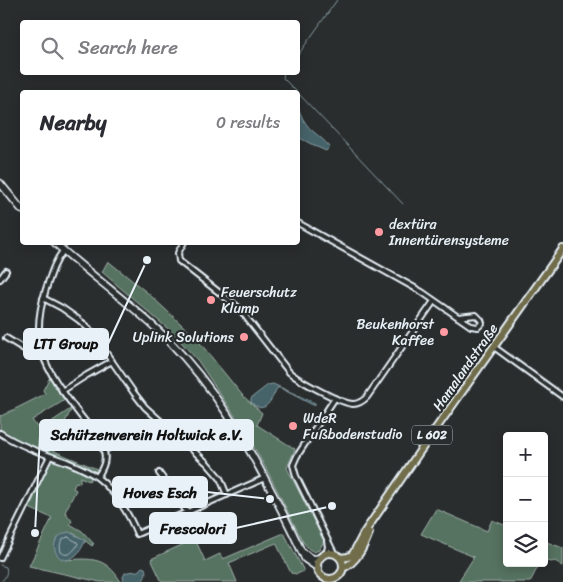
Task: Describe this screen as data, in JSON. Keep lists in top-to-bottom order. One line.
{"streets":{"main road":["Hamalandstraße","L 602"]},"crossings":[["Hamalandstraße","L 602"]],"places":["dextüra Innentürensysteme","LTT Group","Feuerschutz Klump","Beukenhorst Kaffee","Uplink Solutions","WdeR Fußbodenstudio","Hoves Esch","Frescolori","Schützenverein Holtwick e.V."],"page":{"search":"Search here","heading":["Nearby","0 results"],"map_buttons":["+","−"]}}
